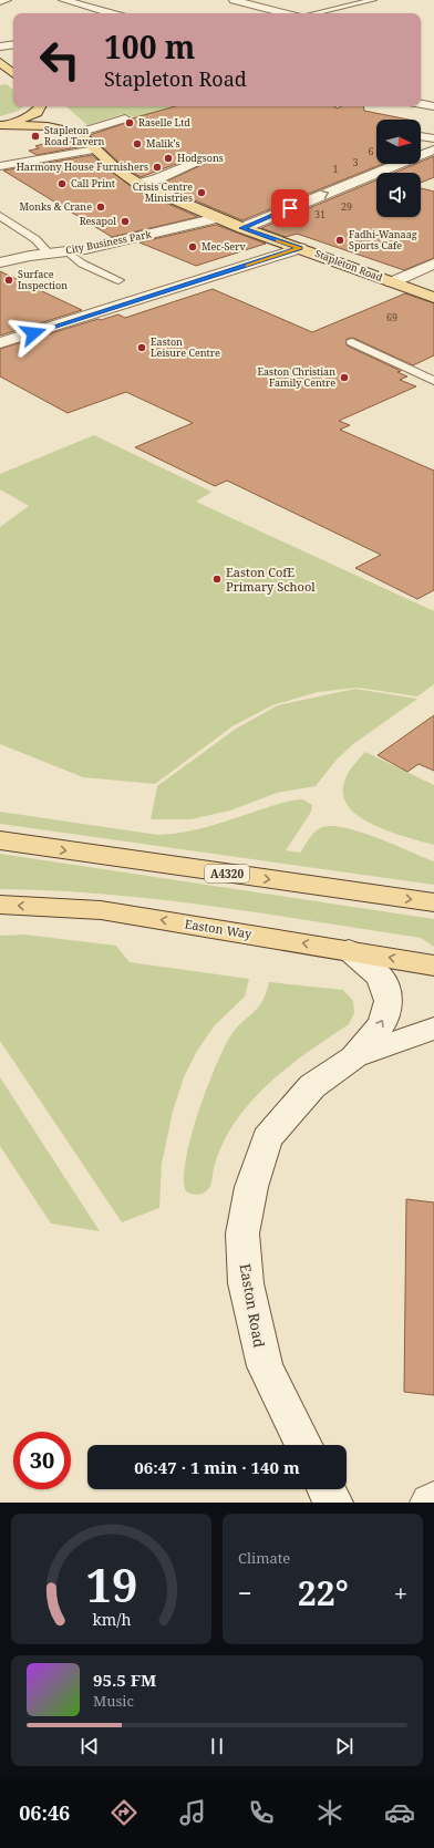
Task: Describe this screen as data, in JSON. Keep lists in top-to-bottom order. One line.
{"streets":{"main road":["Stapleton Road","A4320","Easton Way"],"street":["City Business Park","Easton Road"]},"crossings":[["City Business Park","Stapleton Road"],["Easton Way","Easton Road"]],"places":["Raselle Ltd","Stapleton Road Tavern","Malik's","Hodgsons","Harmony House Furnishers","Call Print","Crisis Centre Ministries","Monks & Crane","Resapol","Fadhi-Wanaag Sports Cafe","Mec-Serv","Surface Inspection","Easton Leisure Centre","Easton Christian Family Centre","Easton CofE Primary School"],"house_numbers":["6","3","1","29","31","69"],"north":"right","page":{"turn":["100 m","Stapleton Road"],"limit":"30","trip":"06:47 · 1 min · 140 m","tile":"Climate","heat":["−","22°","+"],"song":["95.5 FM","Music"],"tabs":"06:46","gauge":["19","km/h"]}}
